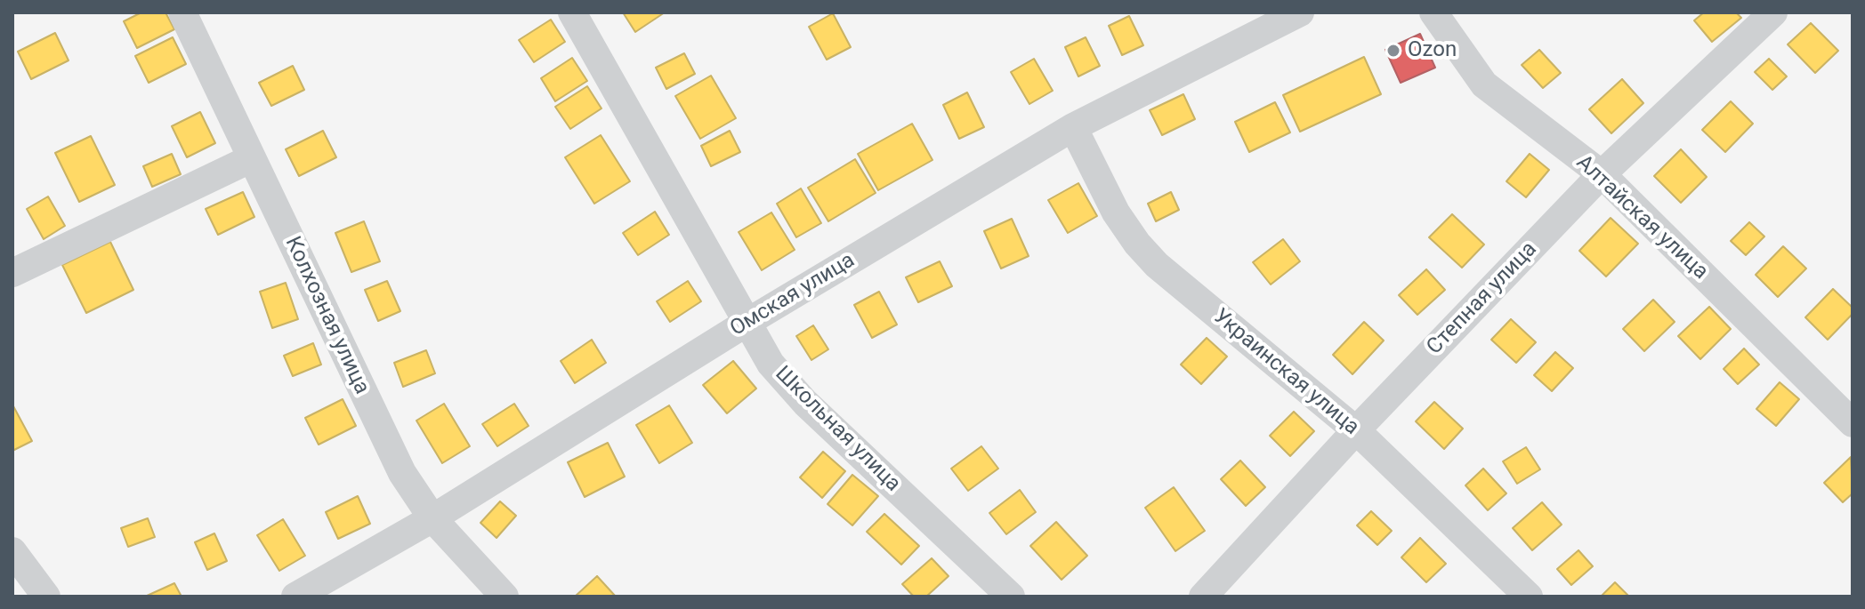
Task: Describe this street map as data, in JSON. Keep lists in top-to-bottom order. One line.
{"streets":{"street":["Алтайская улица","Омская улица","Степная улица","Колхозная улица","Украинская улица","Школьная улица"]},"crossings":[["Алтайская улица","Степная улица"],["Омская улица","Колхозная улица"],["Омская улица","Украинская улица"],["Омская улица","Школьная улица"],["Степная улица","Украинская улица"]],"places":["Ozon"]}
